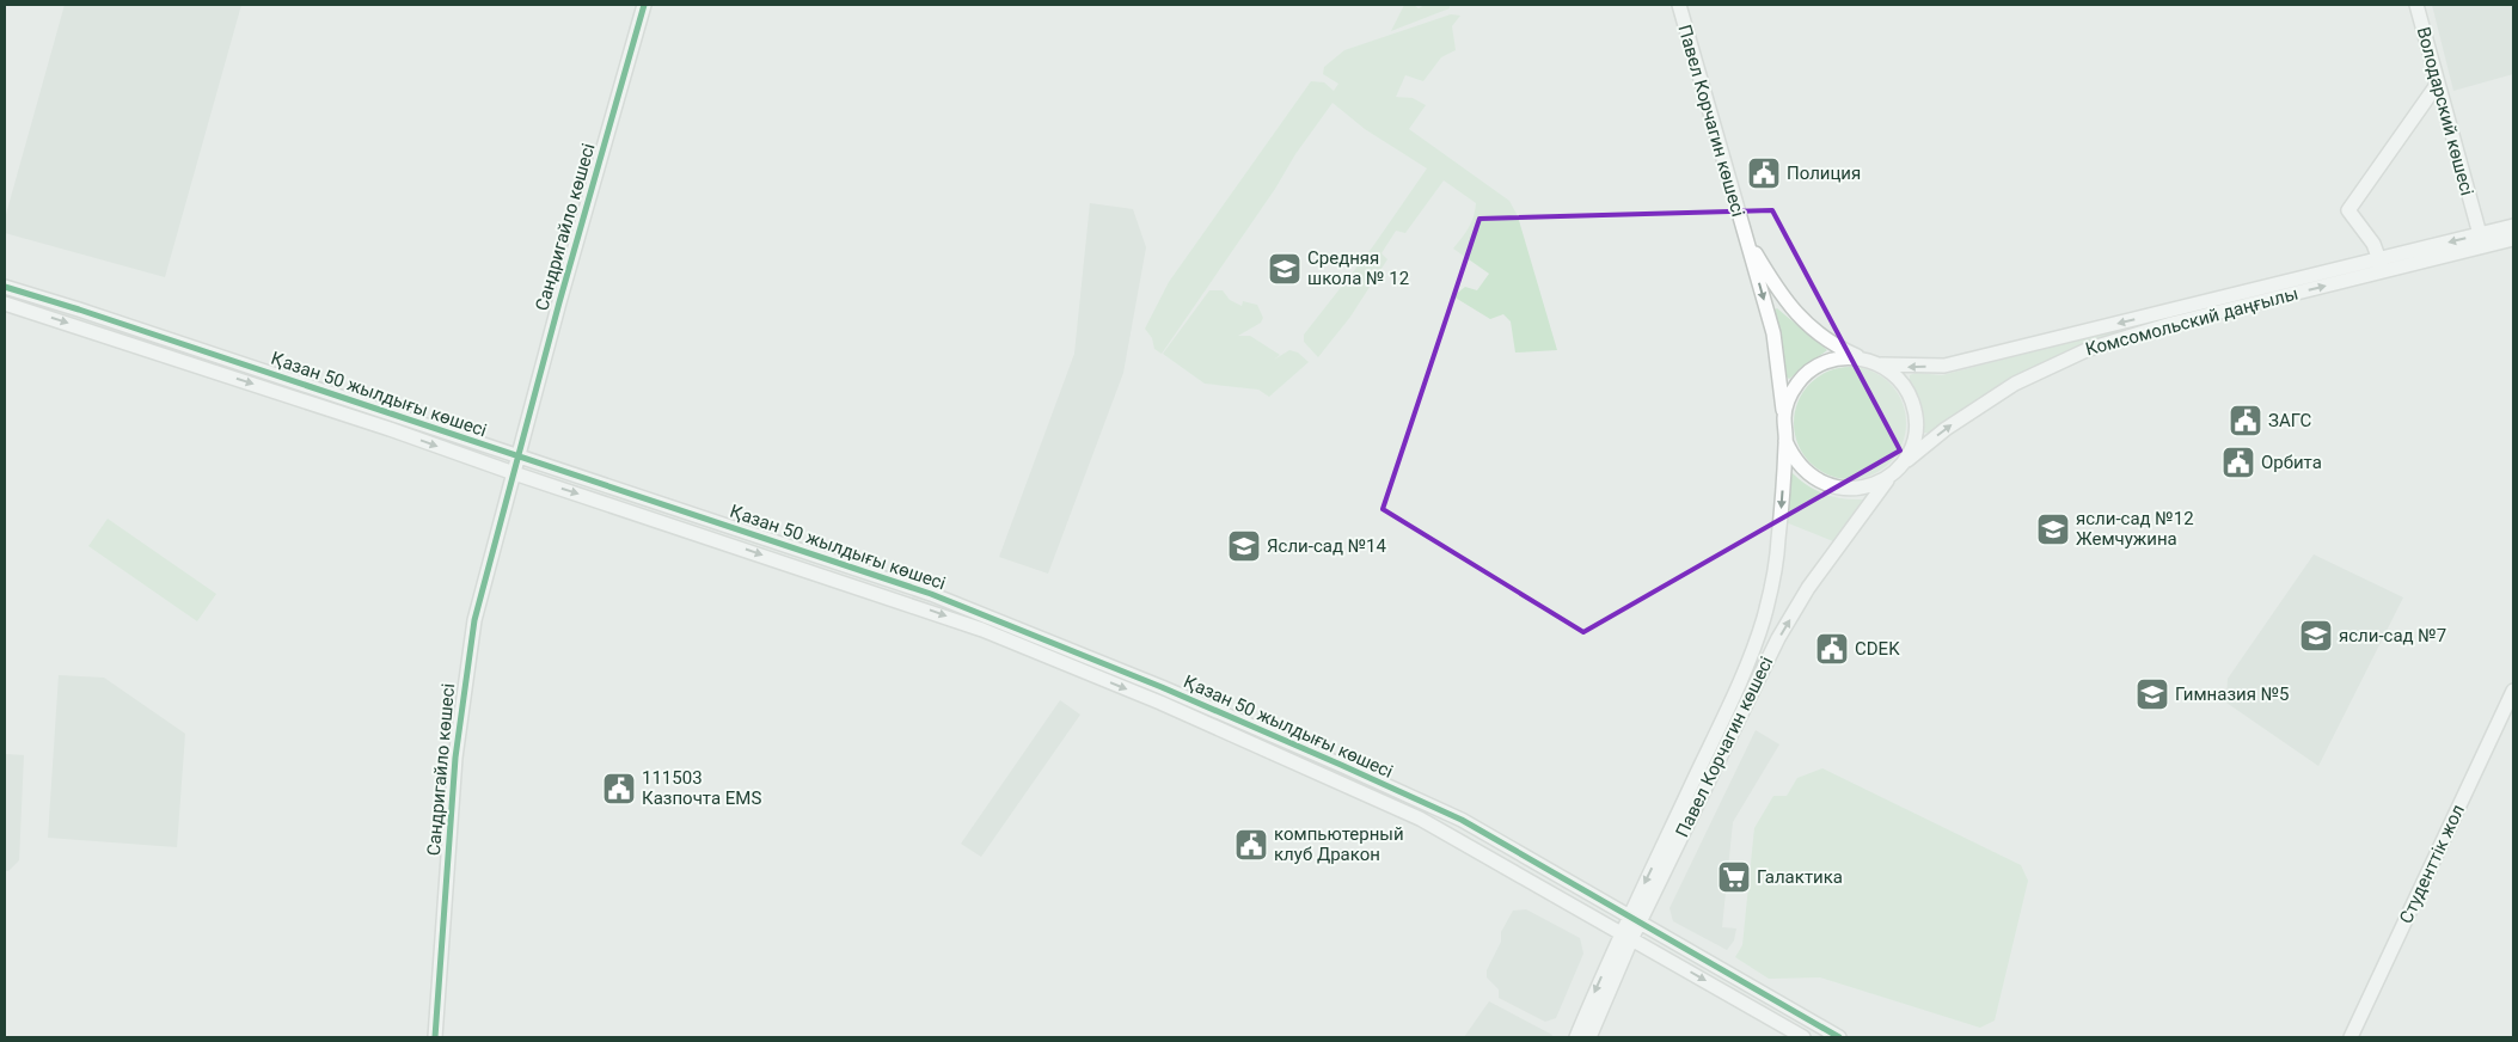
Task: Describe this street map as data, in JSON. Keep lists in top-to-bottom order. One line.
{"streets":{"street":["Володарский көшесі","Павел Корчагин көшесі","Сандригайло көшесі","Комсомольский даңғылы","Қазан 50 жылдығы көшесі","Студенттік жол"]},"crossings":[["Володарский көшесі","Комсомольский даңғылы"],["Павел Корчагин көшесі","Комсомольский даңғылы"],["Павел Корчагин көшесі","Қазан 50 жылдығы көшесі"],["Сандригайло көшесі","Қазан 50 жылдығы көшесі"]],"places":{"public building":["Полиция","ЗАГС","Орбита","CDEK","111503 Казпочта EMS","компьютерный клуб Дракон"],"school or university":["Средняя школа № 12","ясли-сад №12 Жемчужина","Ясли-сад №14","ясли-сад №7","Гимназия №5"],"supermarket":["Галактика"]}}
